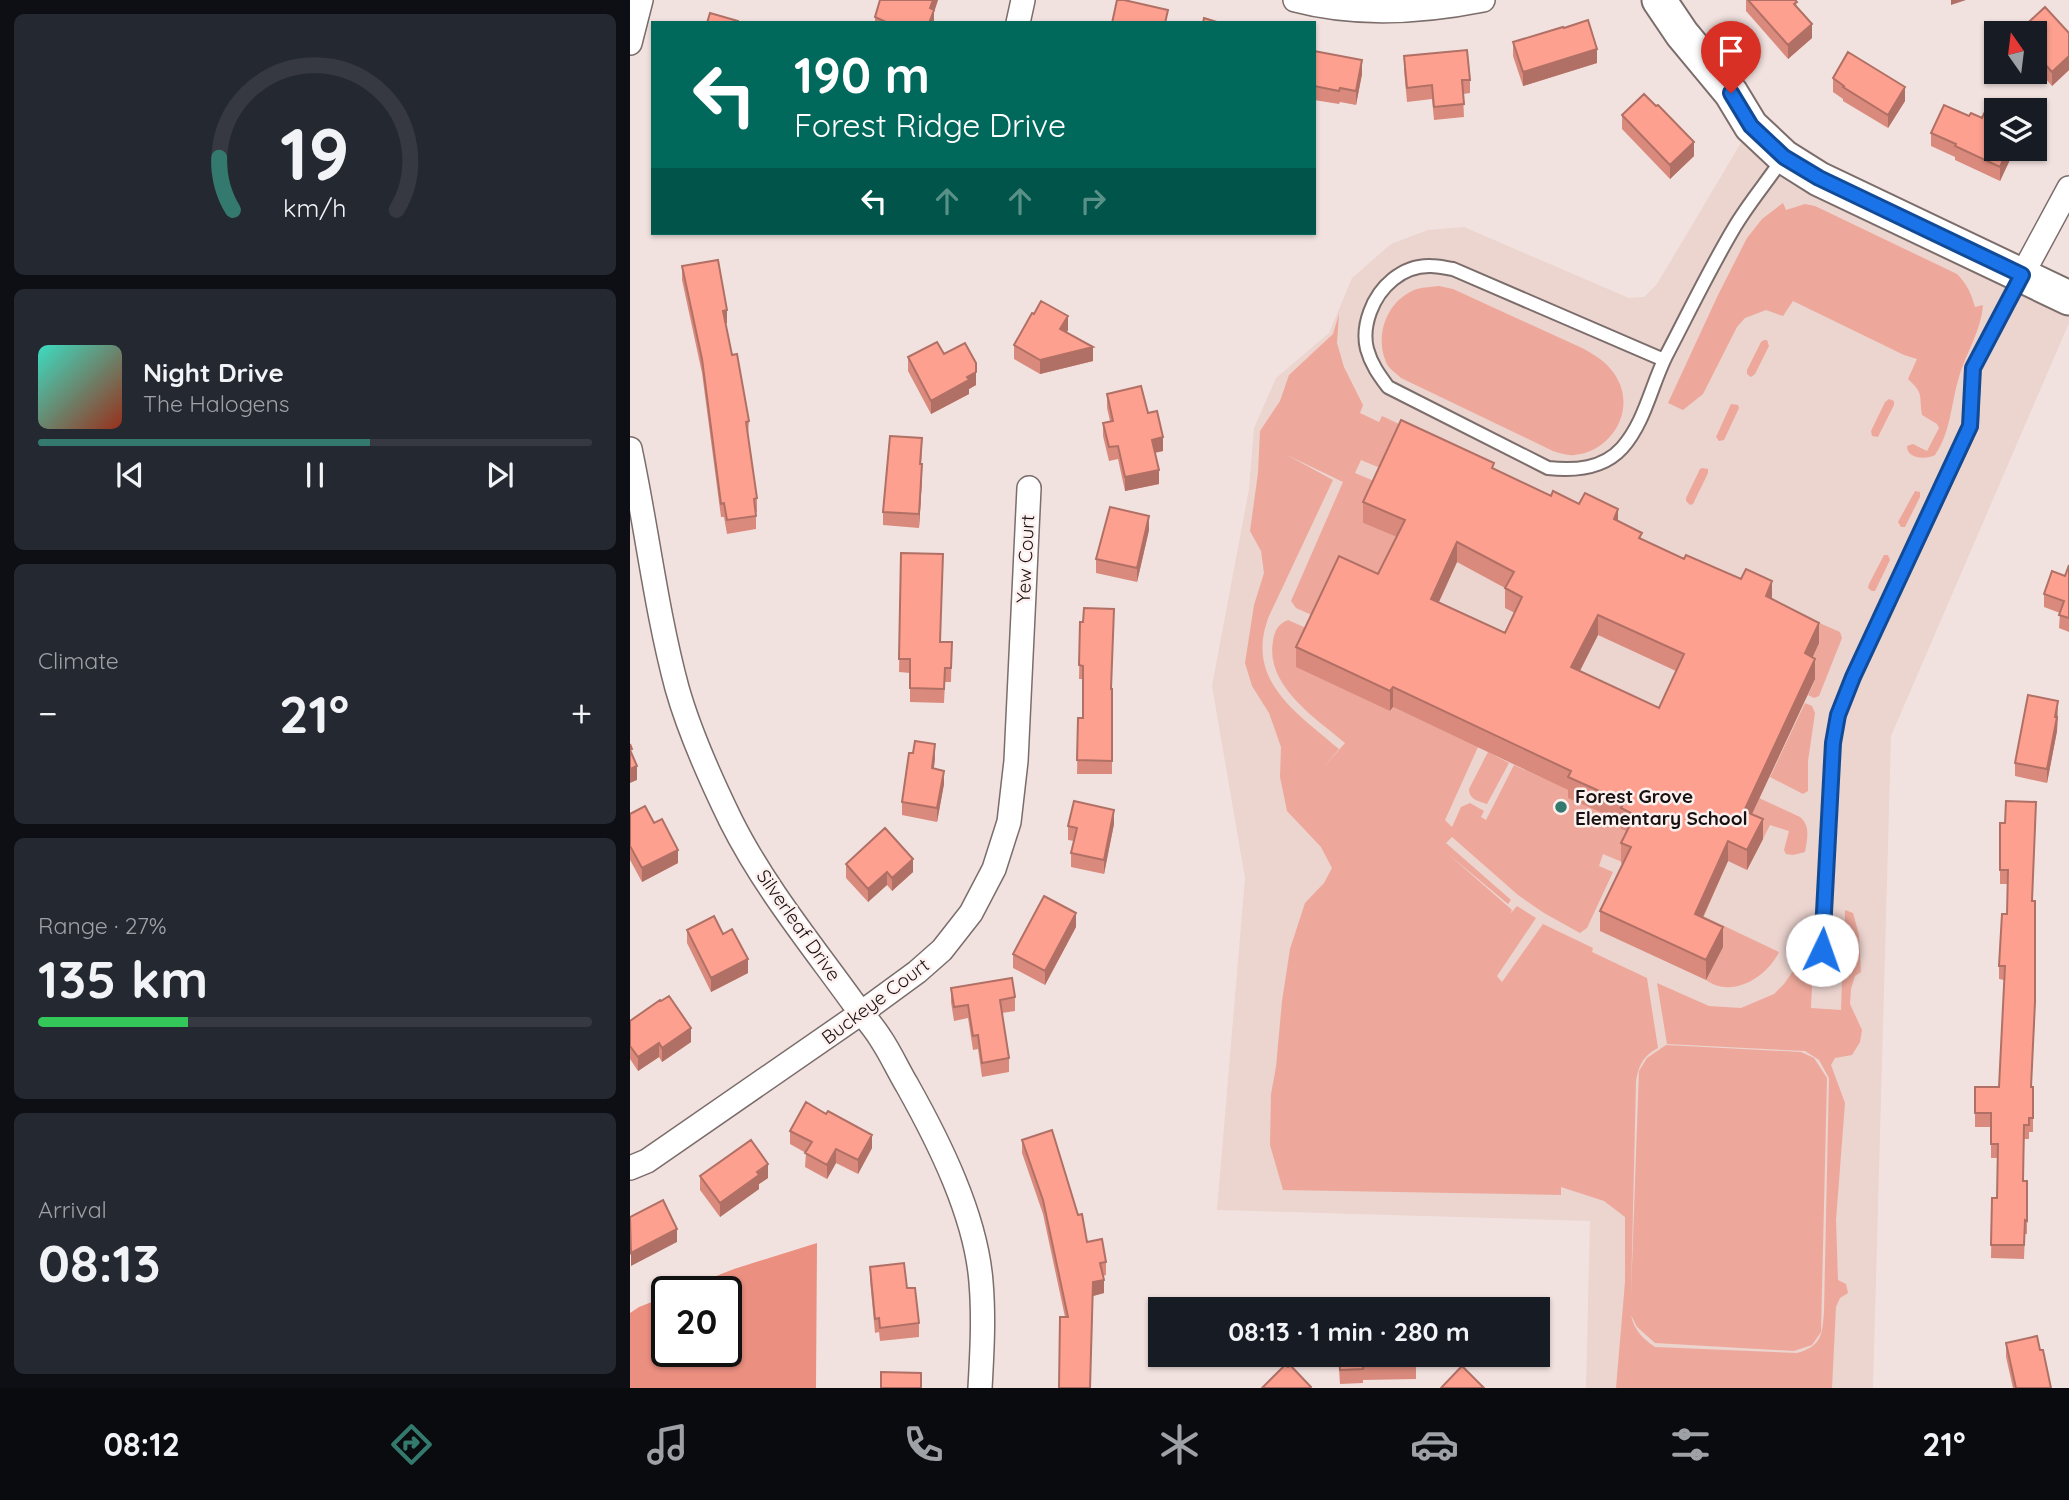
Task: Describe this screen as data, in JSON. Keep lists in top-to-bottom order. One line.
{"streets":{"street":["Yew Court","Silverleaf Drive","Buckeye Court"]},"crossings":[["Yew Court","Buckeye Court"],["Silverleaf Drive","Buckeye Court"]],"places":["Forest Grove Elementary School"],"north":"top","page":{"turn":["190 m","Forest Ridge Drive"],"song":["Night Drive","The Halogens"],"tile":["Climate",["Range · 27%","135 km"],["Arrival","08:13"]],"heat":["−","21°","+"],"limit":"20","trip":"08:13 · 1 min · 280 m","tabs":["08:12","21°"],"gauge":["19","km/h"]}}
